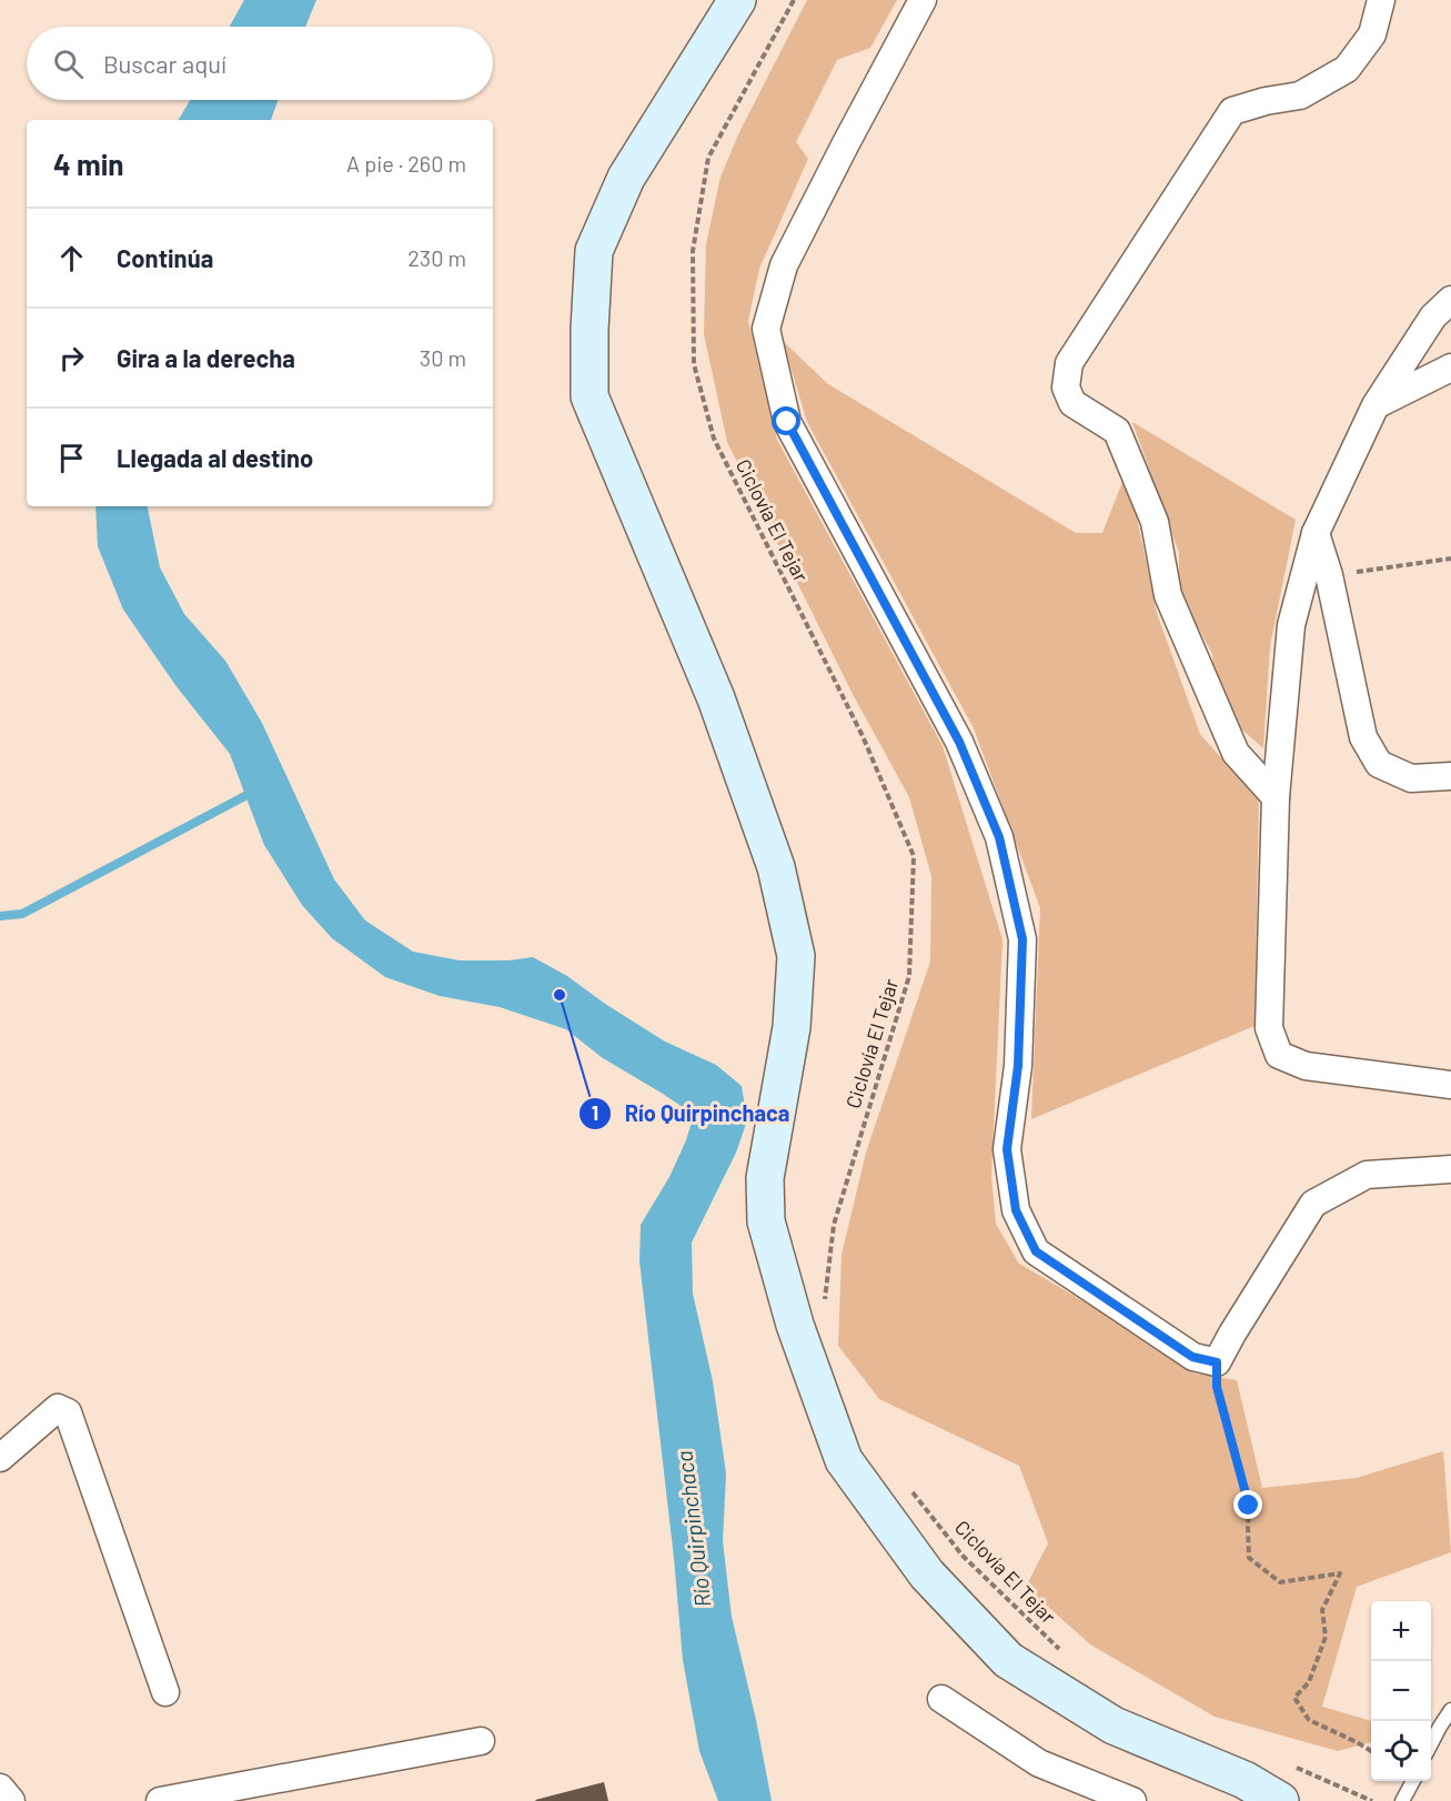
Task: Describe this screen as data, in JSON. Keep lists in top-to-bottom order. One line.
{"streets":{"path":["Ciclovía El Tejar"]},"water":["Río Quirpinchaca"],"places":["Río Quirpinchaca"],"page":{"search":"Buscar aquí","heading":["4 min","A pie · 260 m"],"list":[["Continúa","230 m"],["Gira a la derecha","30 m"],"Llegada al destino"],"map_buttons":["+","−"]}}
